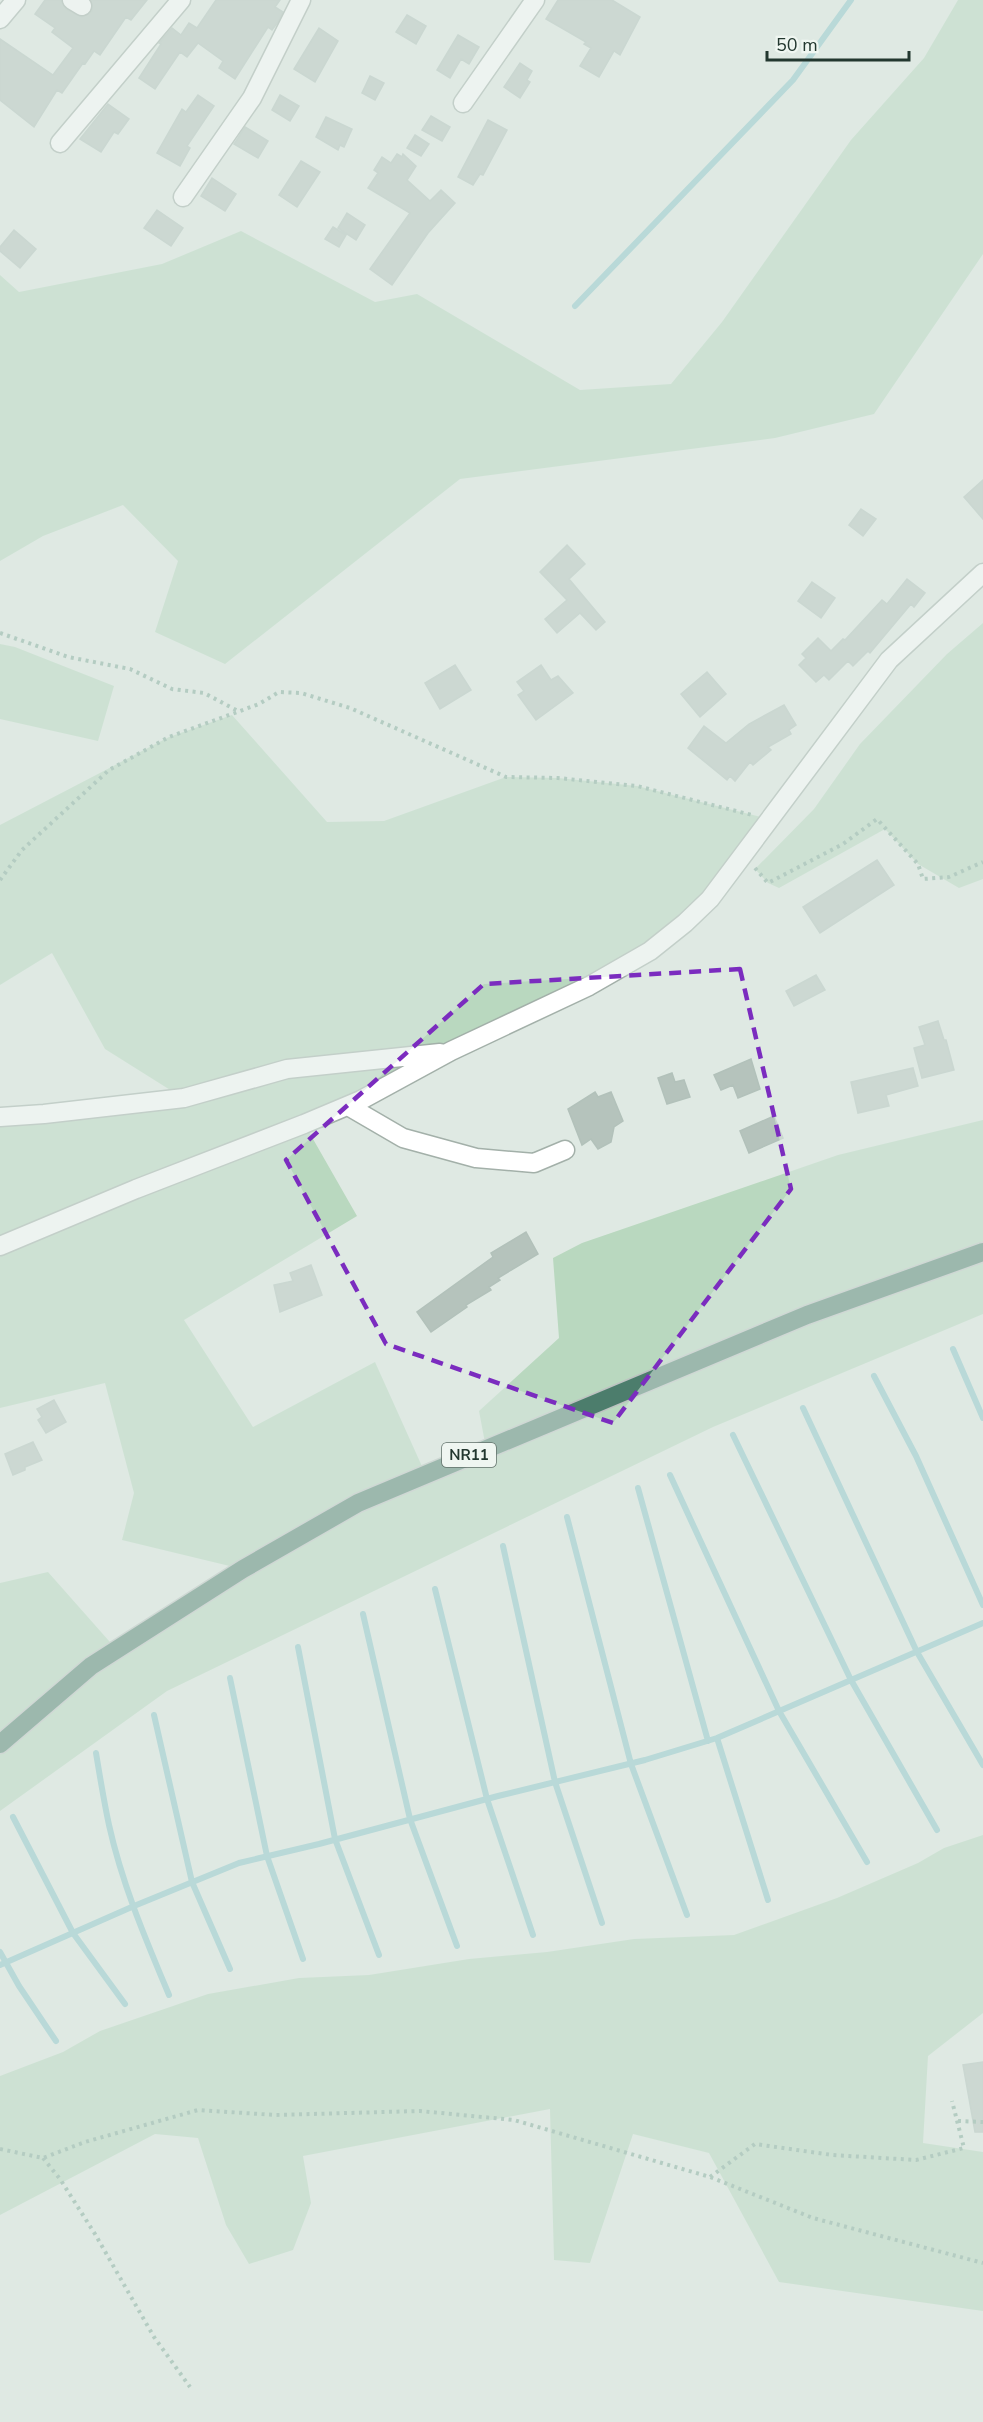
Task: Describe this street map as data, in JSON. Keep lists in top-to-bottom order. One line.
{"streets":{"highway":["NR11"]},"scale_bar":"50 m"}
